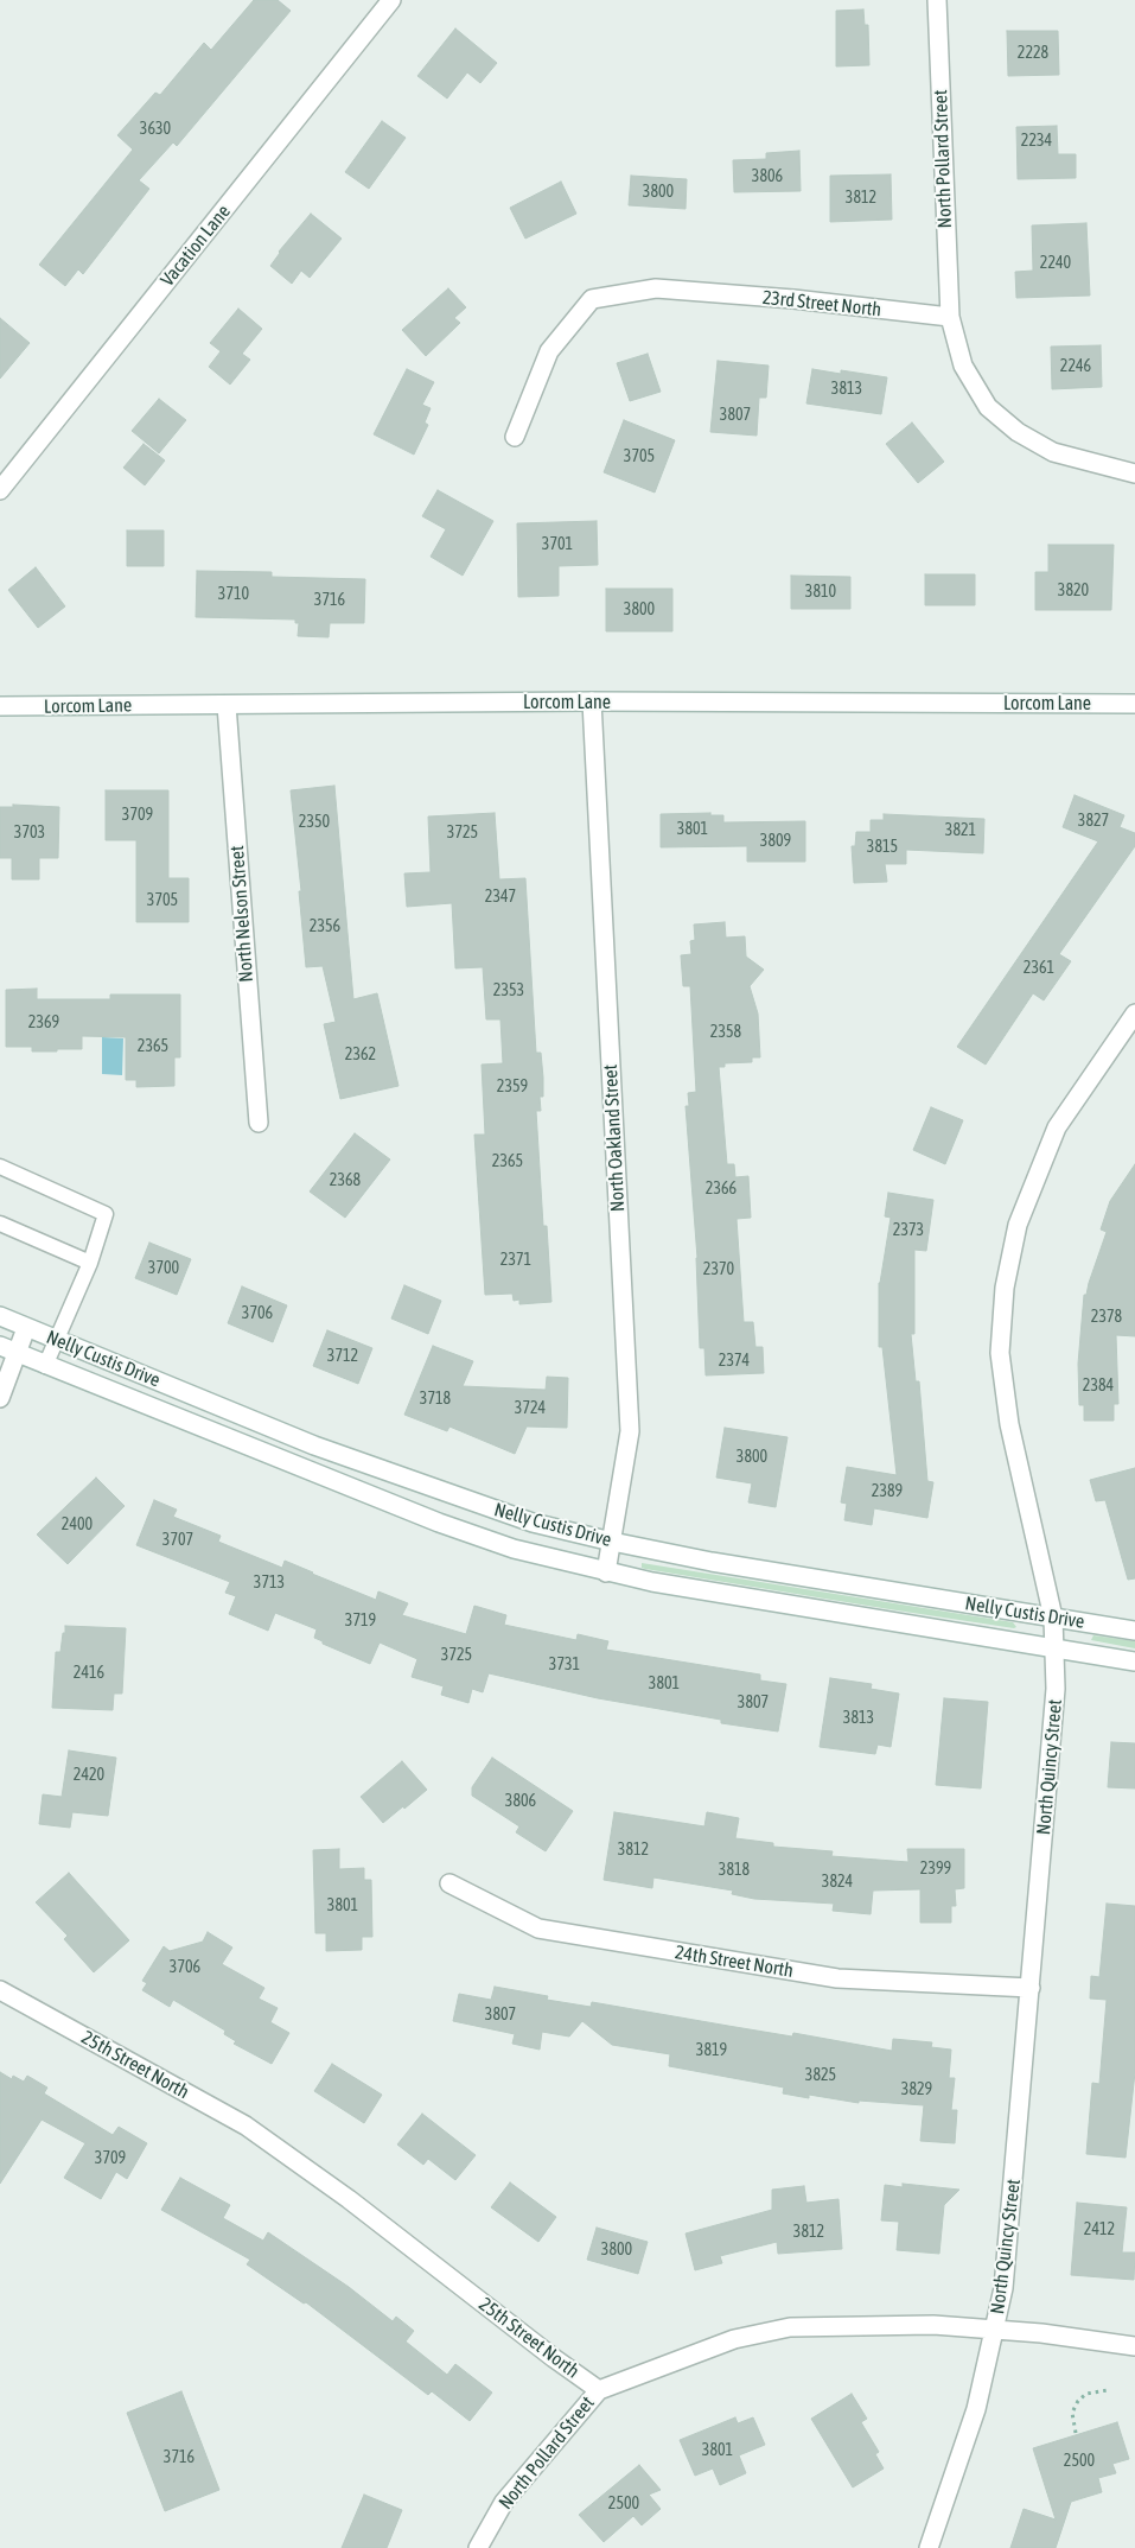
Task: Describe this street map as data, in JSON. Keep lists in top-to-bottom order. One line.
{"streets":{"street":["North Pollard Street","Vacation Lane","23rd Street North","Lorcom Lane","North Nelson Street","North Oakland Street","Nelly Custis Drive","North Quincy Street","24th Street North","25th Street North"]},"crossings":[["North Pollard Street","23rd Street North"],["North Pollard Street","25th Street North"],["Lorcom Lane","North Nelson Street"],["Lorcom Lane","North Oakland Street"],["North Oakland Street","Nelly Custis Drive"],["Nelly Custis Drive","North Quincy Street"],["North Quincy Street","24th Street North"],["North Quincy Street","25th Street North"]],"house_numbers":["2228","3630","2234","3806","3800","3812","2240","2246","3813","3807","3705","3701","3820","3810","3710","3716","3800","3709","3827","2350","3801","3821","3703","3725","3809","3815","2347","3705","2356","2361","2353","2369","2358","2365","2362","2359","2365","2368","2366","2373","2371","3700","2370","3706","2378","3712","2374","2384","3718","3724","3800","2389","2400","3707","3713","3719","3725","3731","2416","3801","3807","3813","2420","3806","3812","2399","3818","3824","3801","3706","3807","3819","3825","3829","3709","2412","3812","3800","3801","3716","2500","2500"]}
